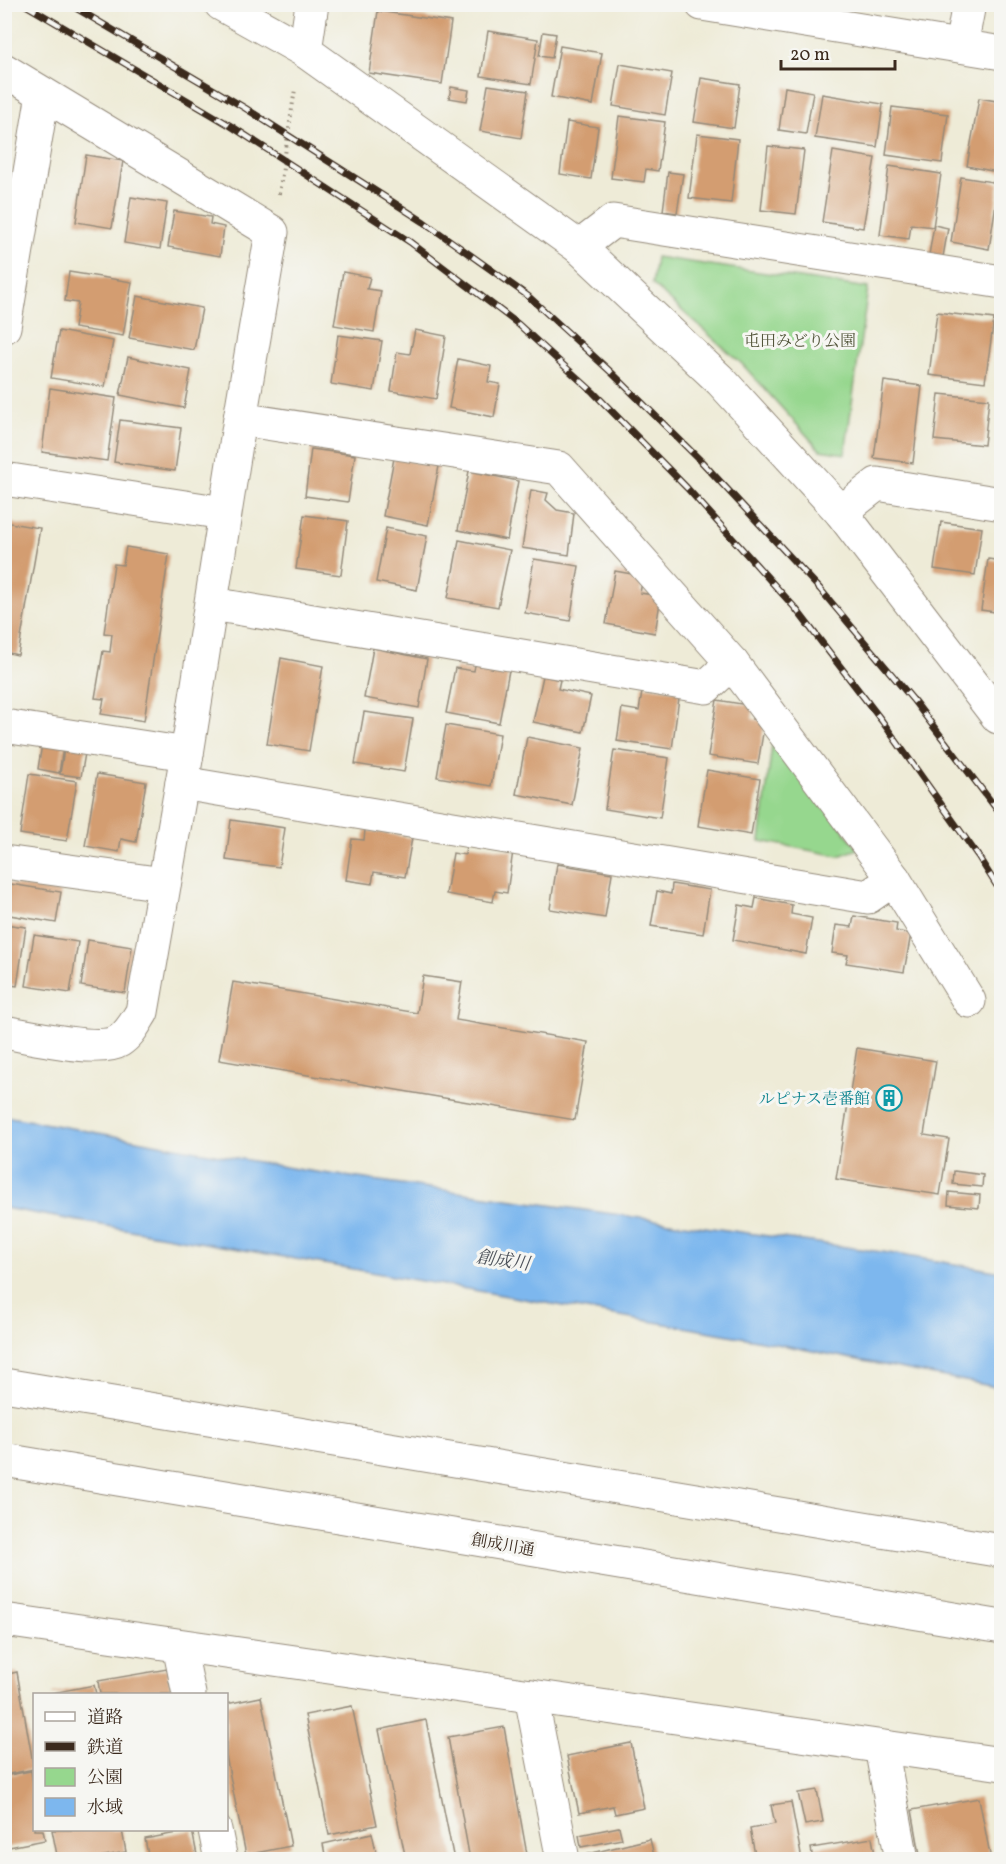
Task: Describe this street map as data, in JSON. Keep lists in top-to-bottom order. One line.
{"streets":{"main road":["創成川通"]},"water":["創成川"],"parks":["屯田みどり公園"],"places":{"building":["ルピナス壱番館"]},"legend":["道路","鉄道","公園","水域"],"scale_bar":"20 m"}
